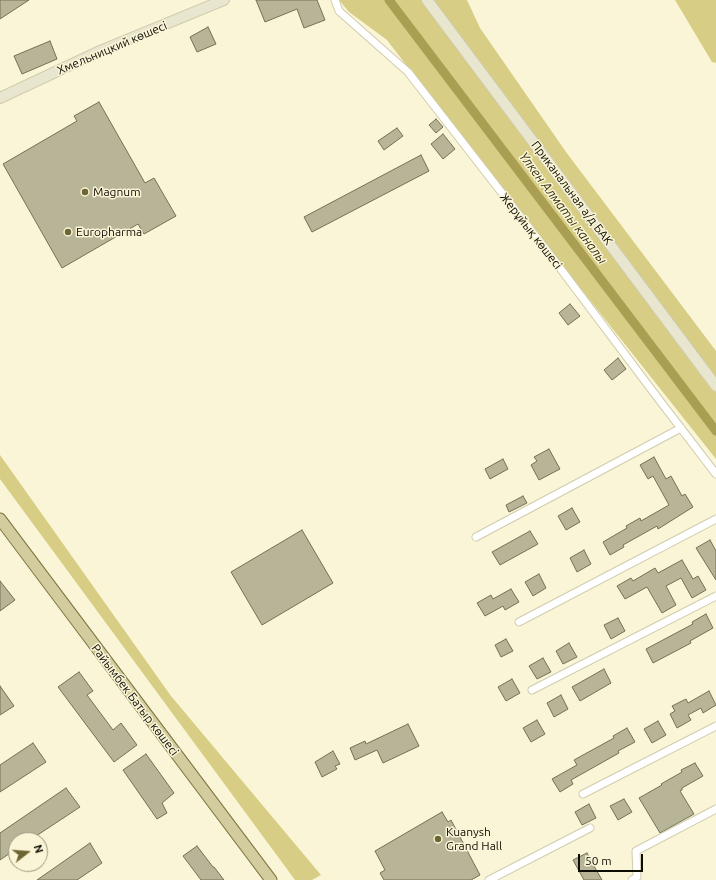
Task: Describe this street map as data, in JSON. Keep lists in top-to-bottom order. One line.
{"streets":{"main road":["Райымбек Батыр көшесі"],"street":["Хмельницкий көшесі","Приканальная а/д БАК","Жерұйық көшесі"]},"water":["Үлкен Алматы каналы"],"places":["Magnum","Europharma","Kuanysh Grand Hall"],"scale_bar":"50 m","north":"right"}
